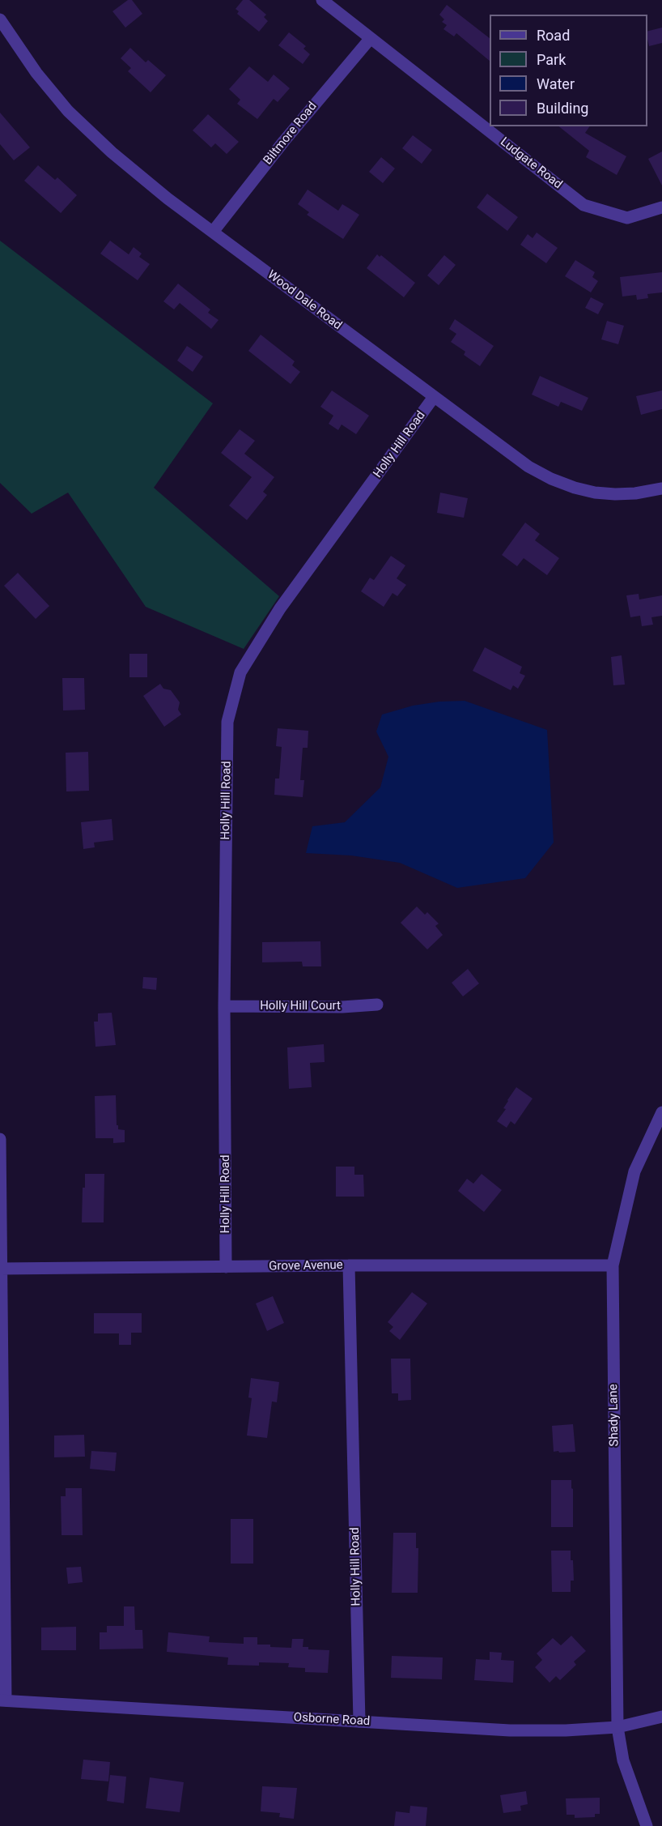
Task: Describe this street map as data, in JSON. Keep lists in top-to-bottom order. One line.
{"streets":{"street":["Biltmore Road","Ludgate Road","Wood Dale Road","Holly Hill Road","Holly Hill Court","Grove Avenue","Shady Lane","Osborne Road"]},"crossings":[["Biltmore Road","Ludgate Road"],["Biltmore Road","Wood Dale Road"],["Wood Dale Road","Holly Hill Road"],["Holly Hill Road","Holly Hill Court"],["Holly Hill Road","Grove Avenue"],["Holly Hill Road","Osborne Road"],["Grove Avenue","Shady Lane"],["Shady Lane","Osborne Road"]],"legend":["Road","Park","Water","Building"]}
